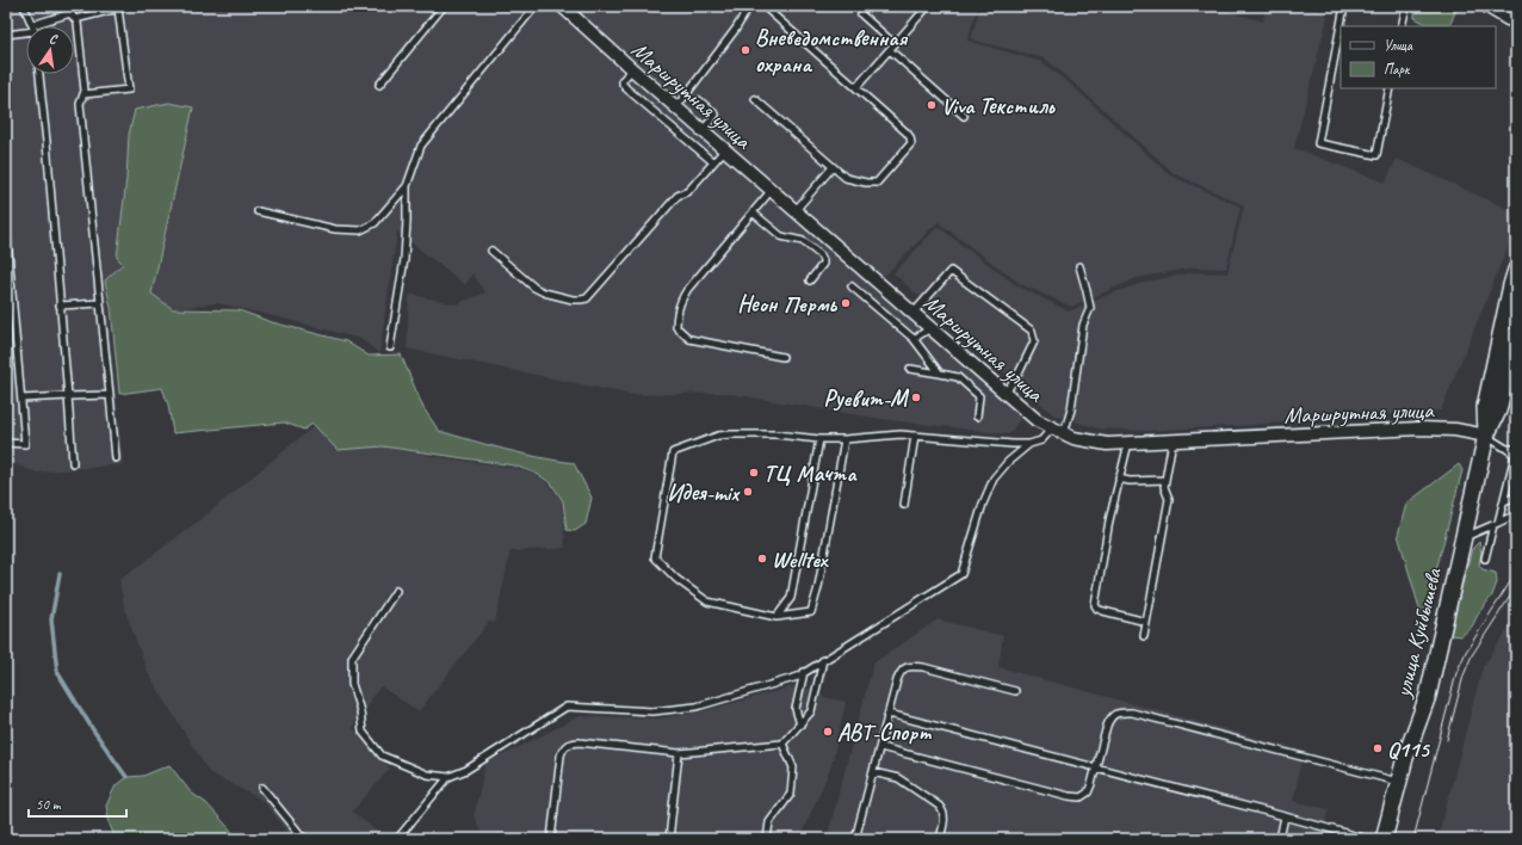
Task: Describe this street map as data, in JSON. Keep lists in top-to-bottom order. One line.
{"streets":{"main road":["улица Куйбышева"],"street":["Маршрутная улица"]},"crossings":[["Маршрутная улица","улица Куйбышева"]],"places":["Вневедомственная охрана","Viva Текстиль","Неон Пермь","Руевит-М","ТЦ Мачта","Идея-mix","Welltex","АВТ-Спорт","Q115"],"legend":["Улица","Парк"],"scale_bar":"50 m","north":"top"}
